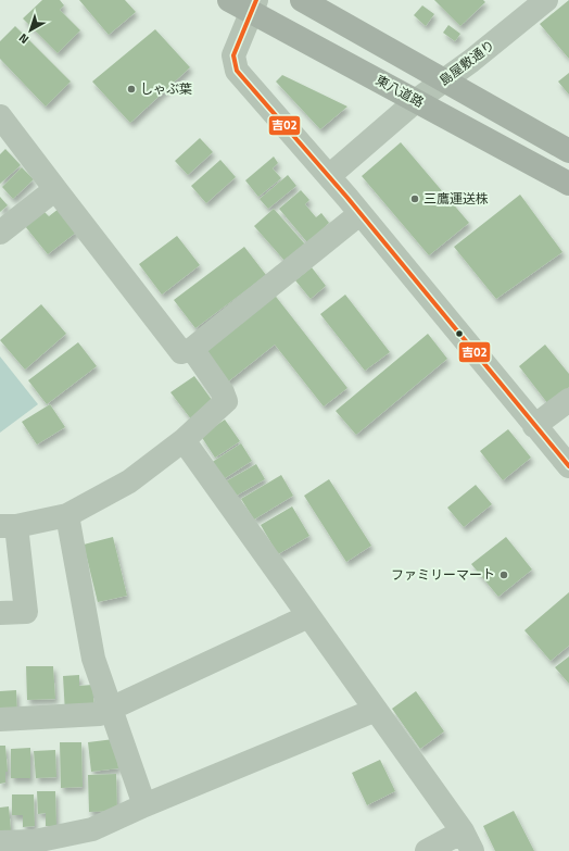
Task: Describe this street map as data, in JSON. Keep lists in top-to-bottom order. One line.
{"streets":{"main road":["東八道路"],"street":["島屋敷通り"]},"crossings":[["島屋敷通り","東八道路"]],"places":["しゃぶ葉","三鷹運送株","ファミリーマート"],"lines":["transit line 吉02"],"north":"bottom left"}
